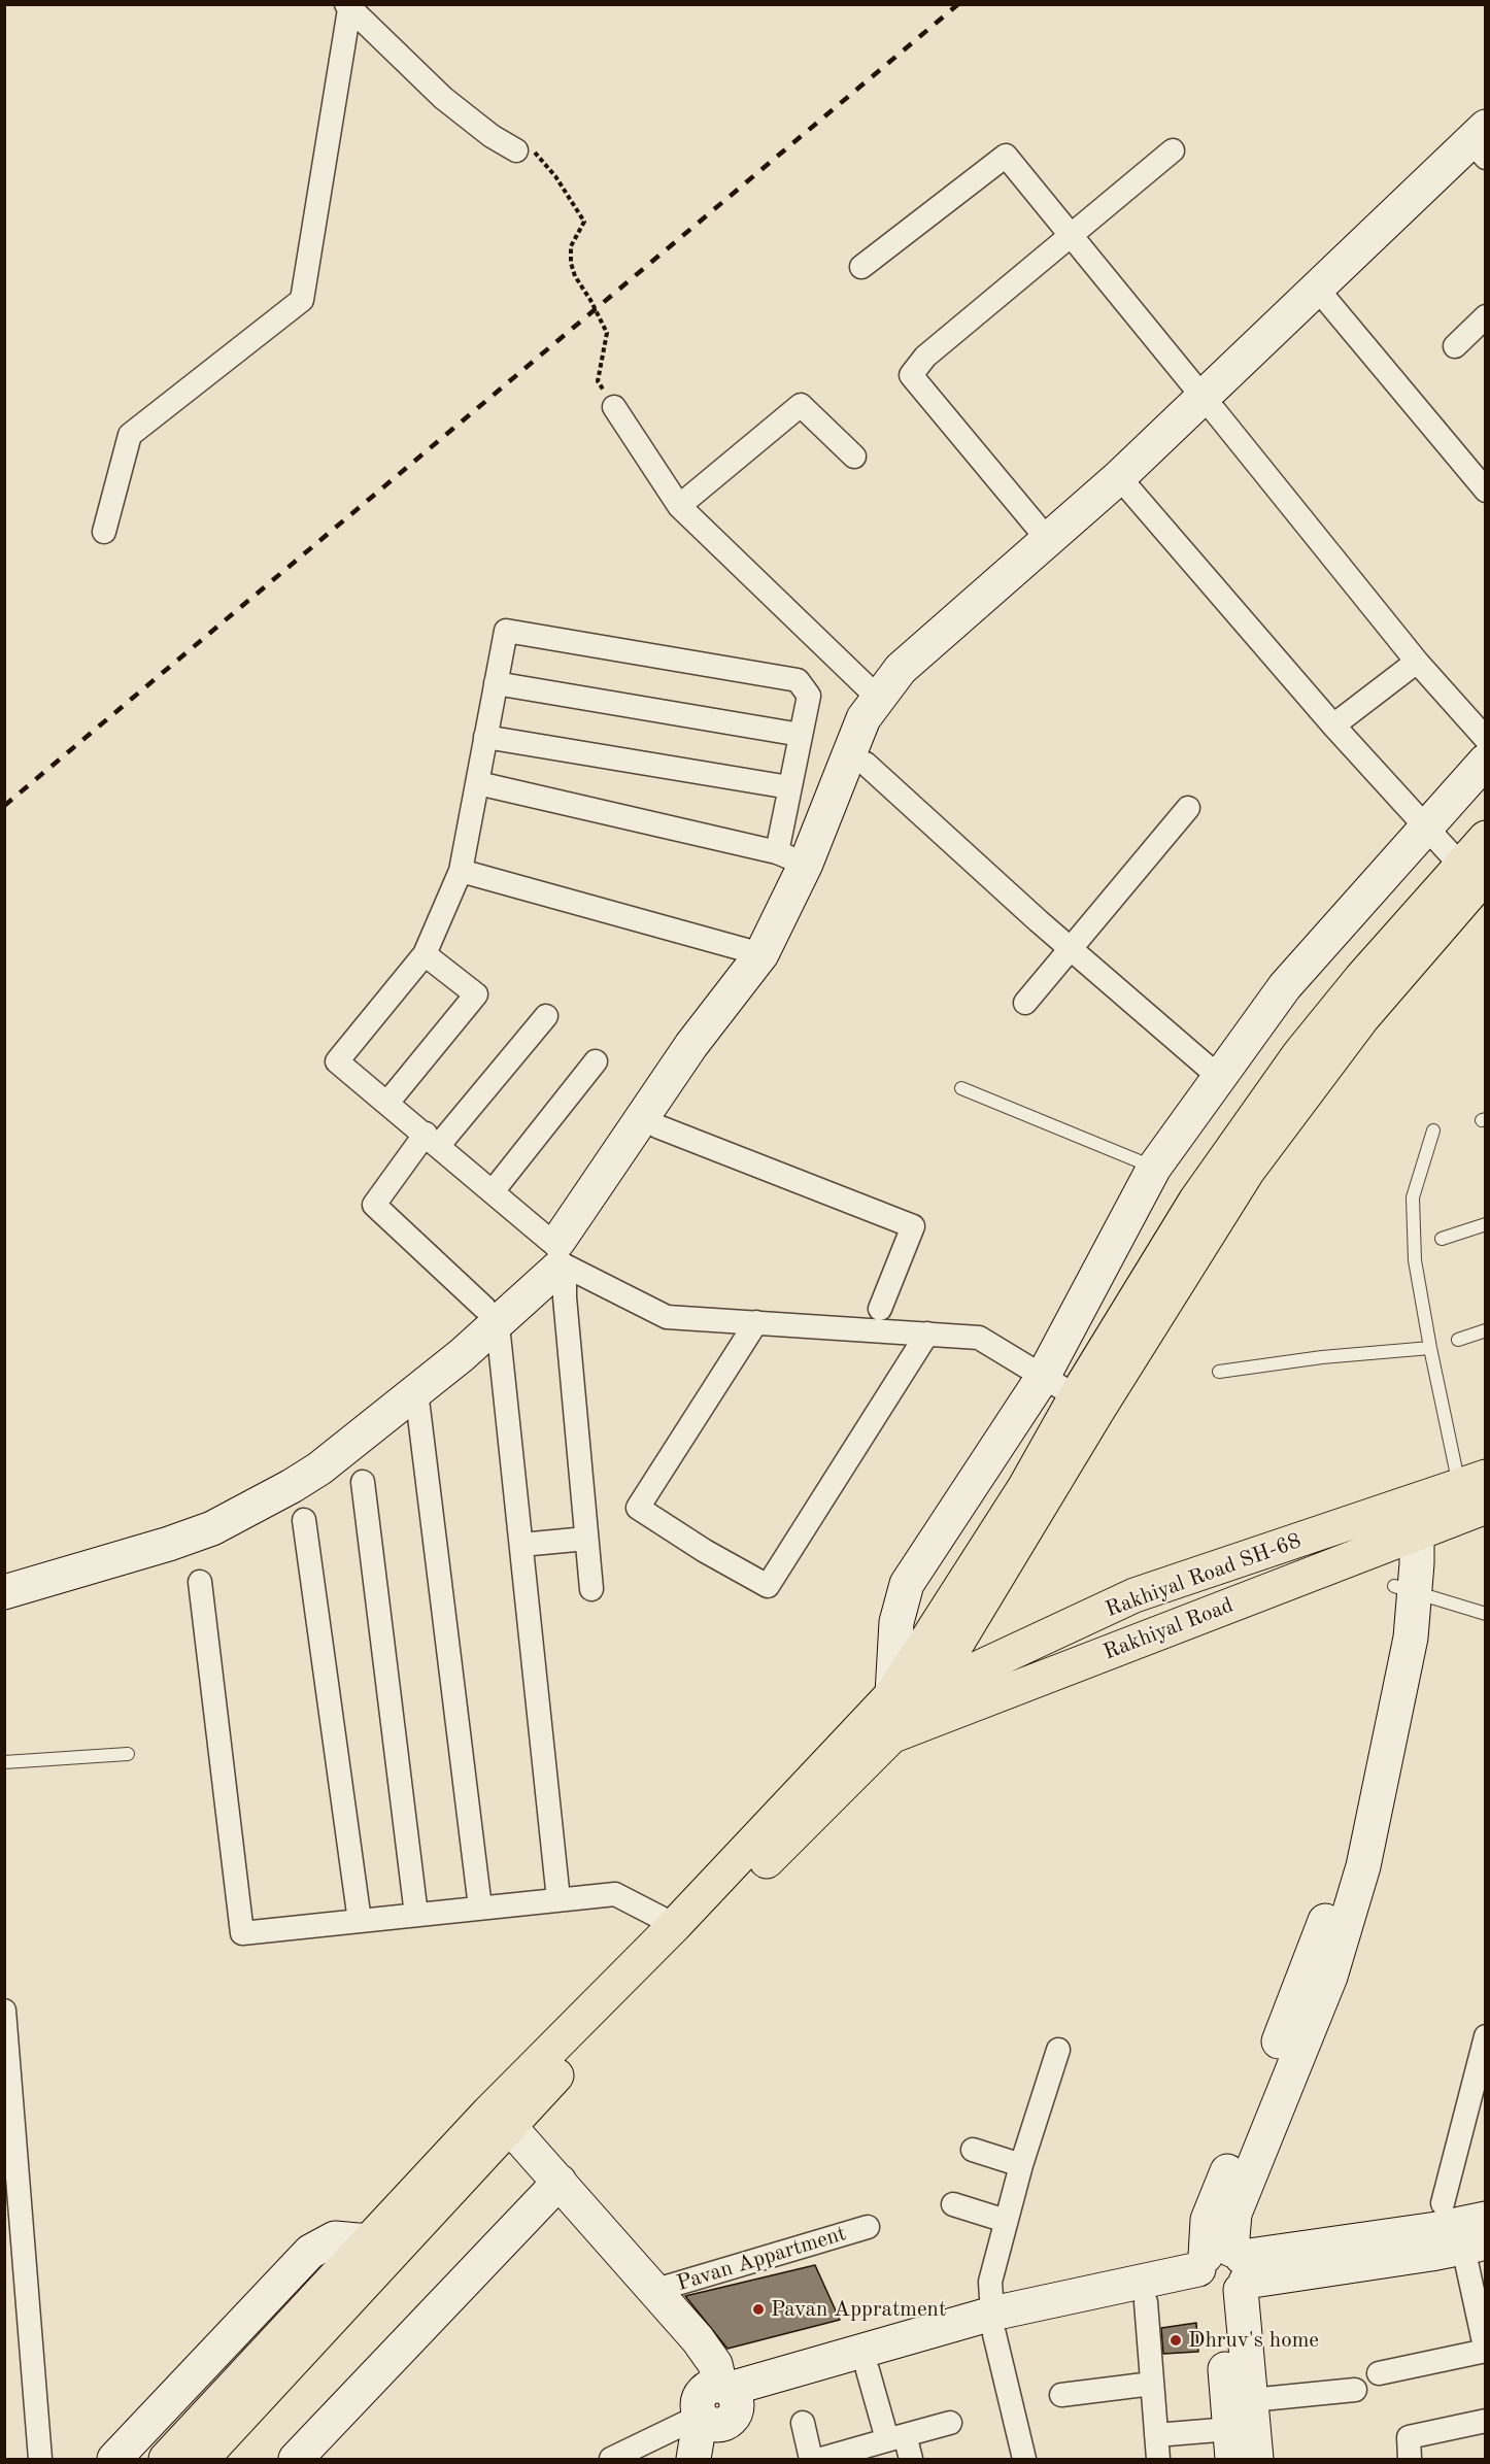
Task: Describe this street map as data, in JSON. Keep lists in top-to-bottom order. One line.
{"streets":{"main road":["Rakhiyal Road SH-68","Rakhiyal Road"],"street":["Pavan Appartment"]},"crossings":[["Rakhiyal Road SH-68","Rakhiyal Road"]],"places":["Pavan Appratment","Dhruv's home"]}
